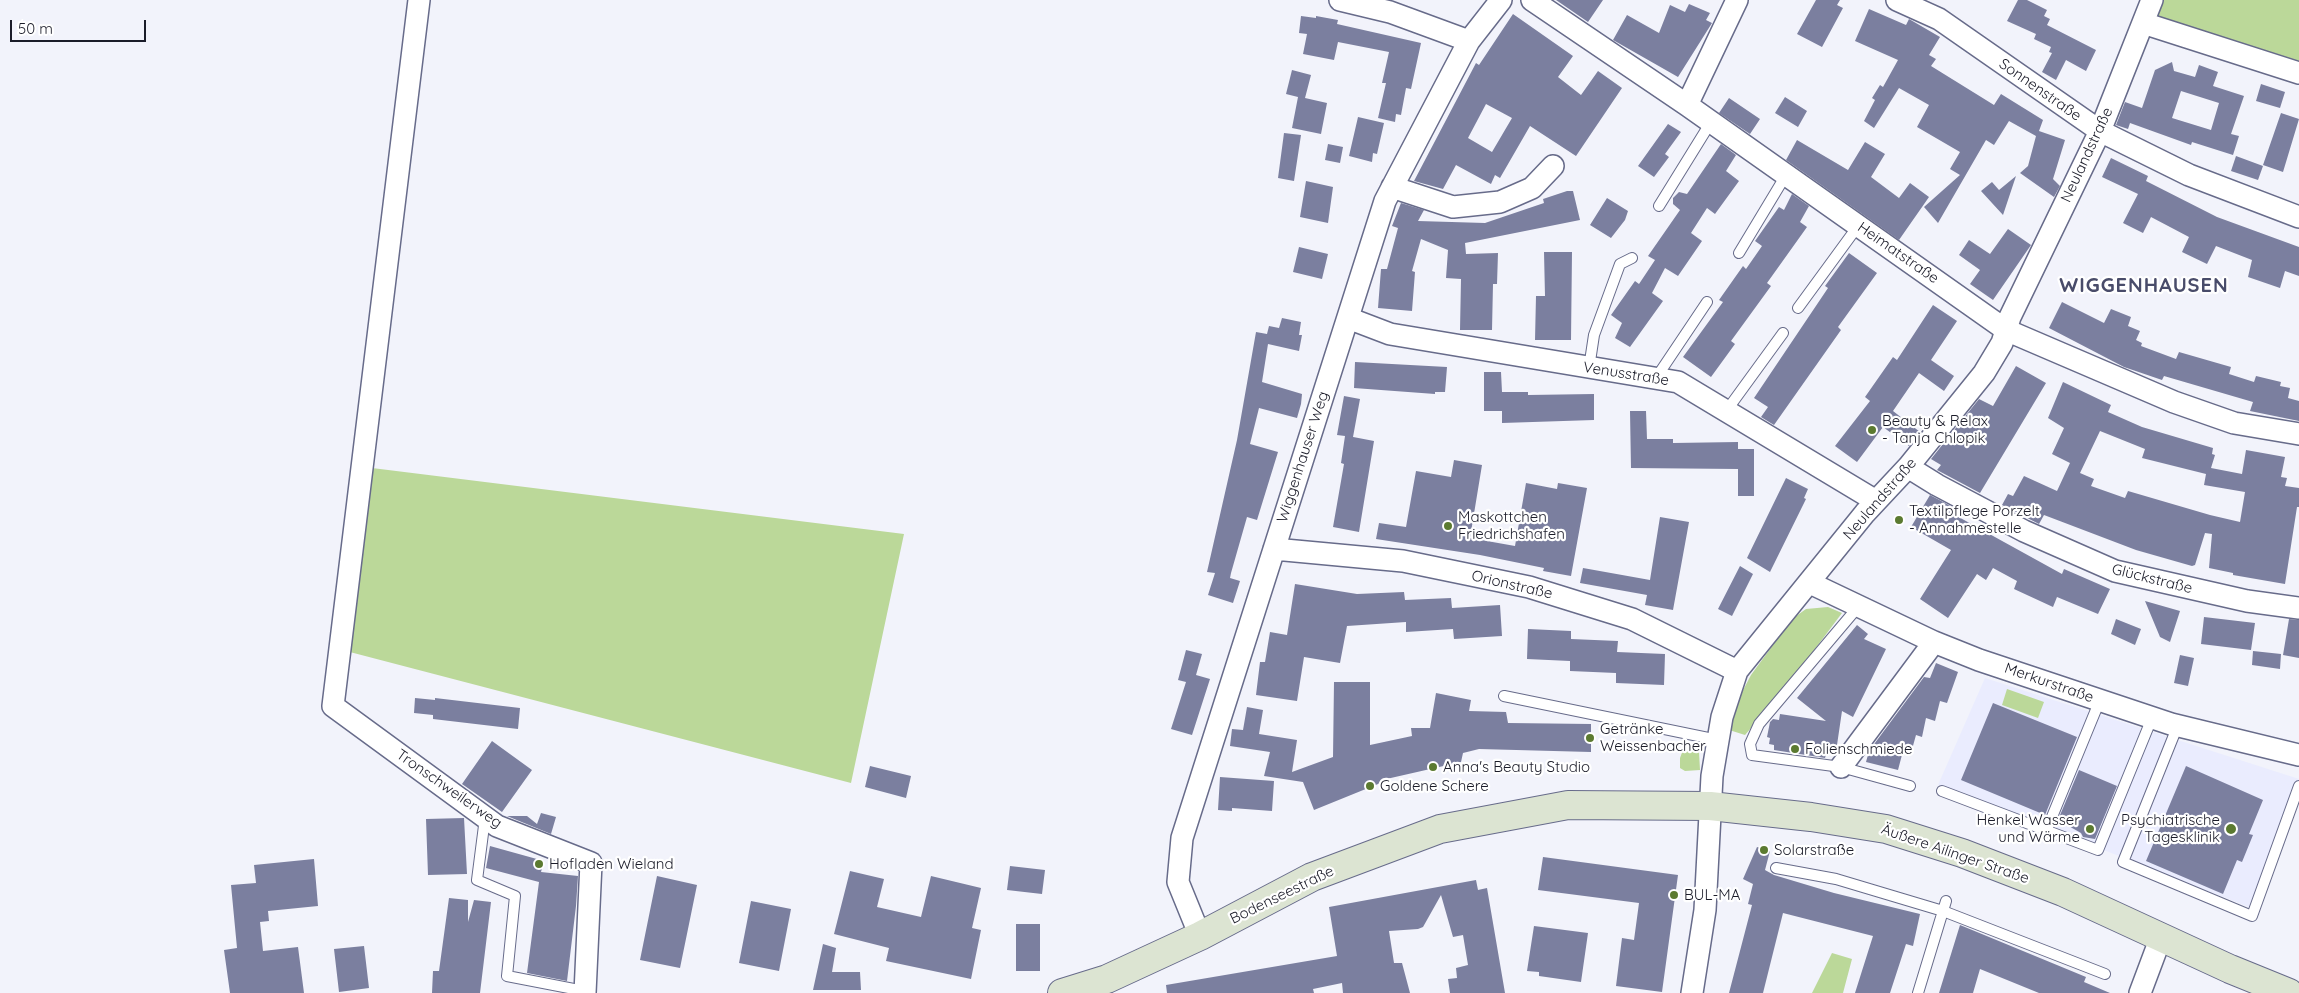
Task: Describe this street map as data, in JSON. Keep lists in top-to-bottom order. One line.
{"streets":{"main road":["Äußere Ailinger Straße","Bodenseestraße"],"street":["Sonnenstraße","Neulandstraße","Heimatstraße","Venusstraße","Wiggenhauser Weg","Glückstraße","Orionstraße","Merkurstraße","Tronschweilerweg"]},"crossings":[["Sonnenstraße","Neulandstraße"],["Neulandstraße","Heimatstraße"],["Neulandstraße","Venusstraße"],["Neulandstraße","Glückstraße"],["Neulandstraße","Orionstraße"],["Neulandstraße","Merkurstraße"],["Neulandstraße","Äußere Ailinger Straße"],["Venusstraße","Wiggenhauser Weg"],["Wiggenhauser Weg","Orionstraße"],["Wiggenhauser Weg","Bodenseestraße"],["Äußere Ailinger Straße","Bodenseestraße"]],"districts":["WIGGENHAUSEN"],"places":["Beauty & Relax - Tanja Chlopik","Textilpflege Porzelt - Annahmestelle","Maskottchen Friedrichshafen","Getränke Weissenbacher","Folienschmiede","Anna's Beauty Studio","Goldene Schere","Henkel Wasser und Wärme","Psychiatrische Tagesklinik","Solarstraße","Hofladen Wieland","BUL-MA"],"scale_bar":"50 m"}
